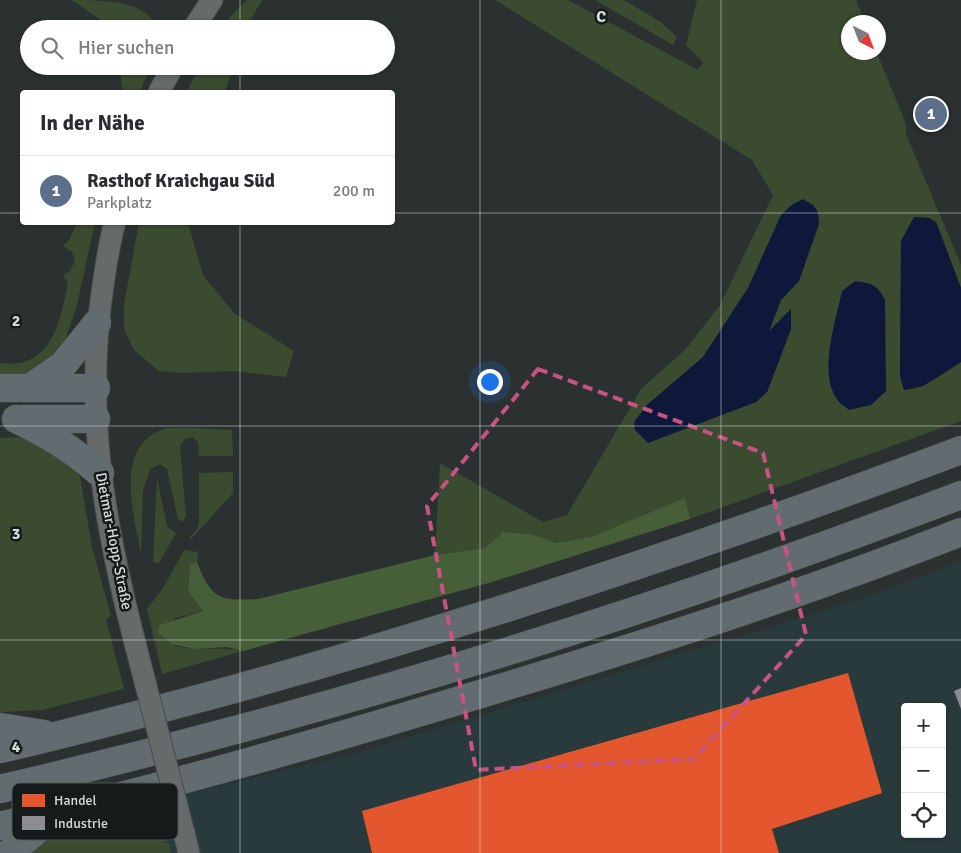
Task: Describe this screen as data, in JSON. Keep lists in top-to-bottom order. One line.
{"streets":{"street":["Dietmar-Hopp-Straße"]},"legend":["Handel","Industrie"],"north":"bottom right","page":{"search":"Hier suchen","heading":"In der Nähe","pins":"1","list":[{"mark":"1","name":"Rasthof Kraichgau Süd","note":"Parkplatz","value":"200 m"}],"map_buttons":["+","−"]},"grid":{"columns":["C"],"rows":["2","3","4"]}}
